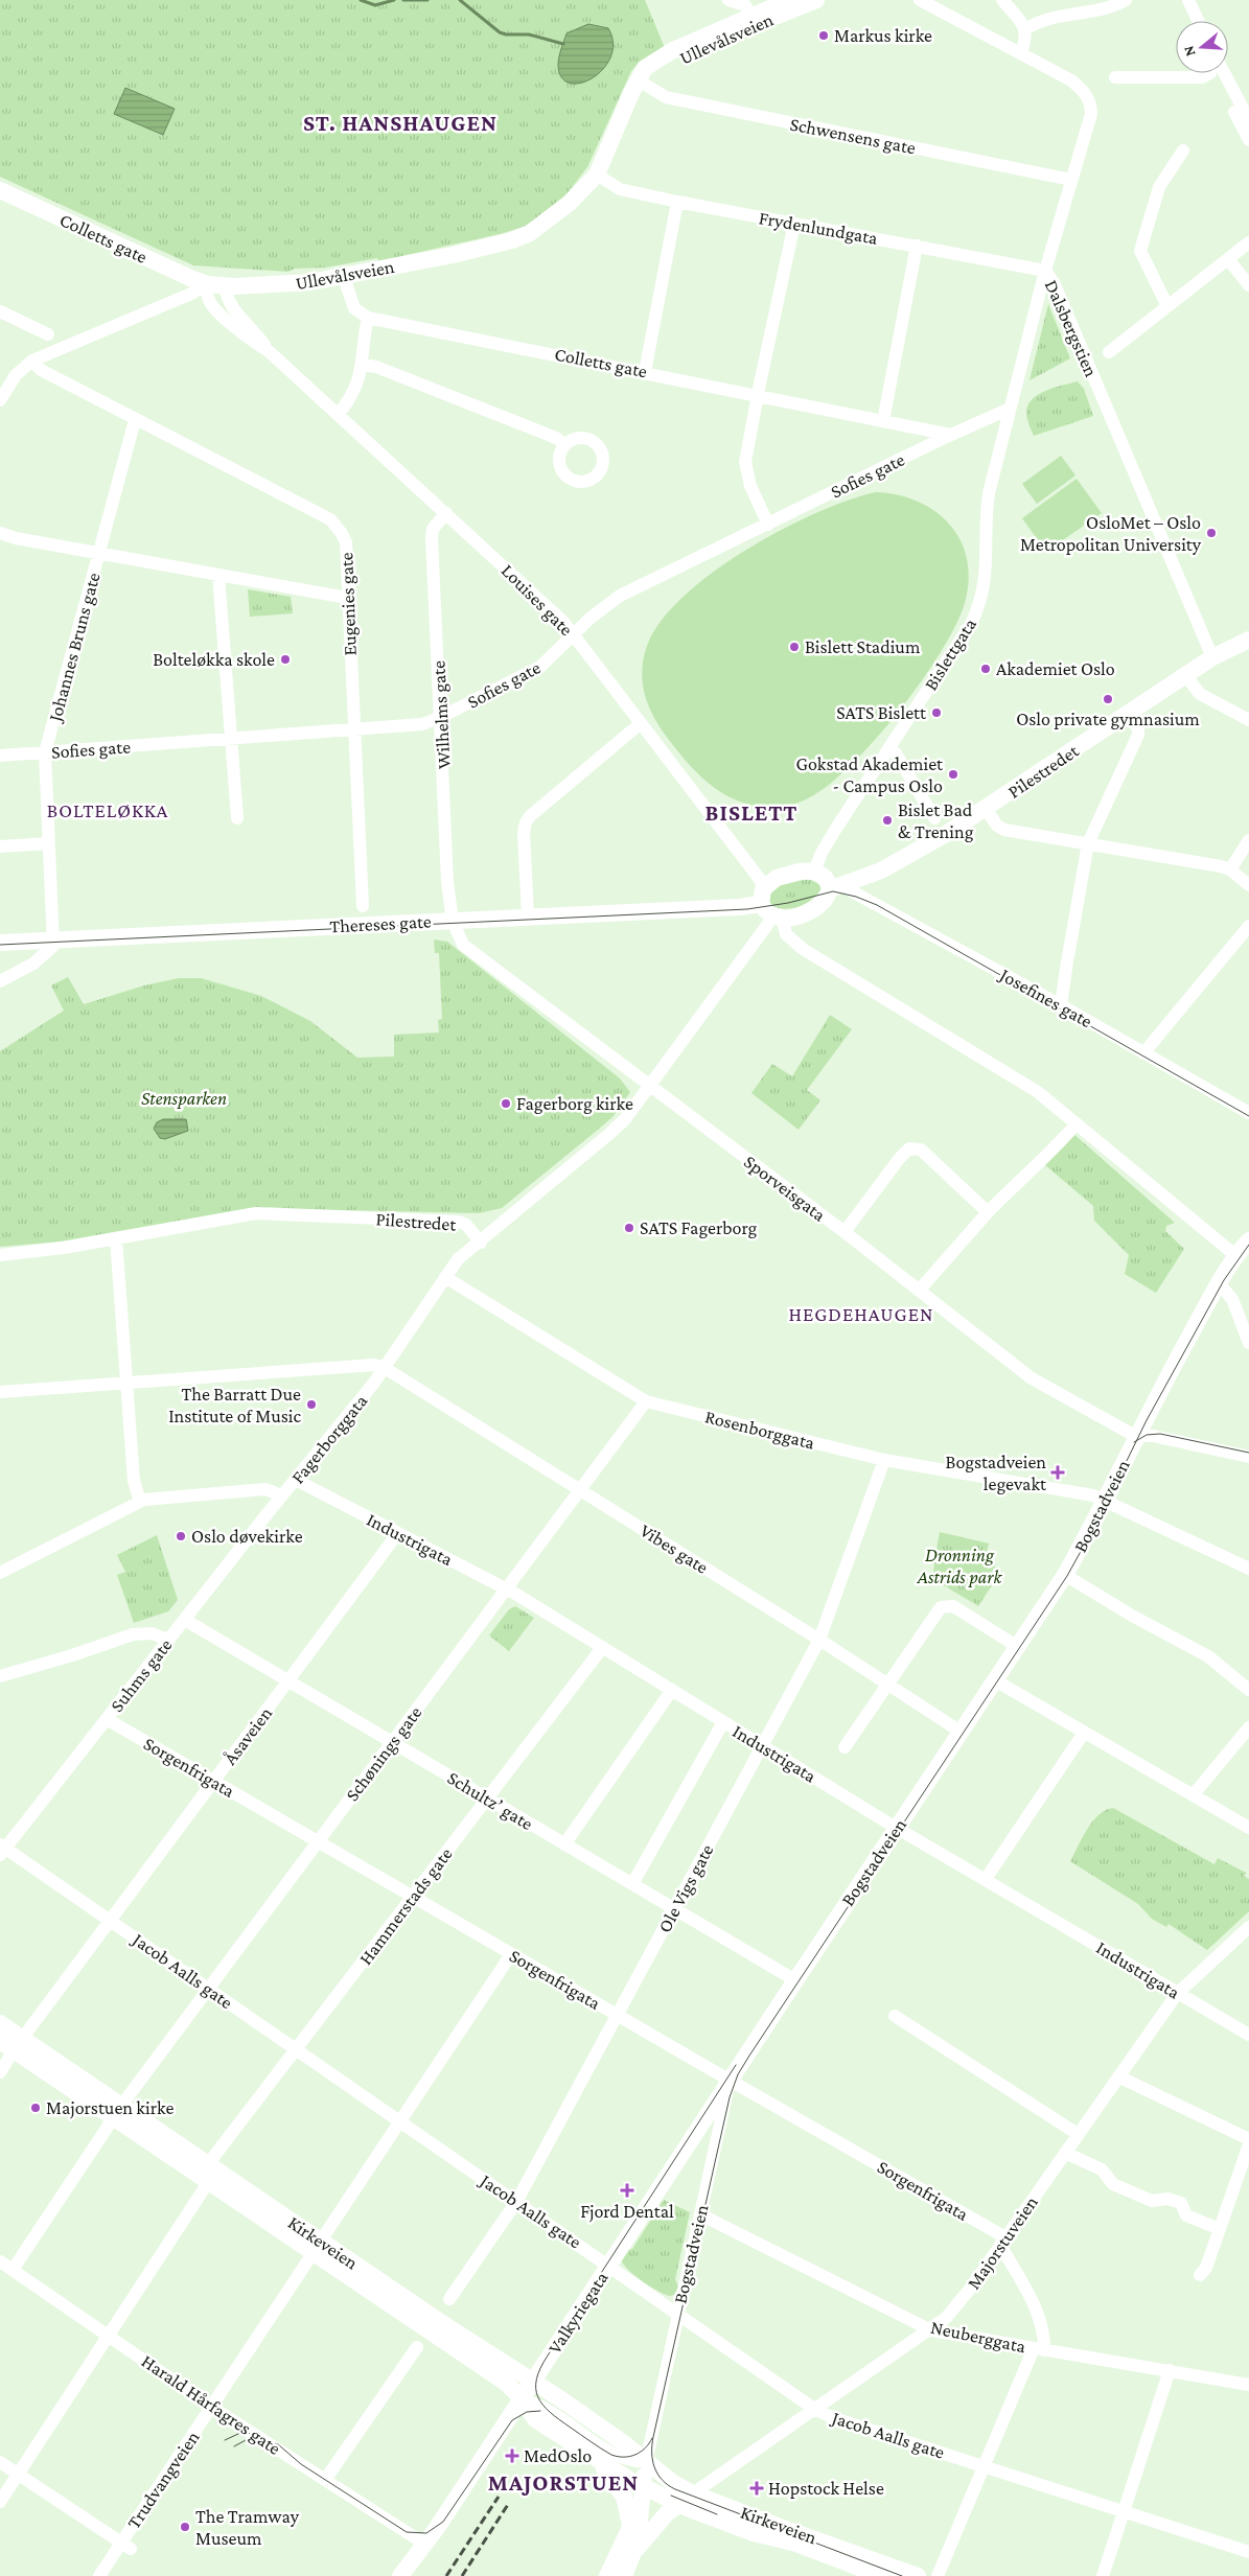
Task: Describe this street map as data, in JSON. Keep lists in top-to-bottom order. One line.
{"streets":{"main road":["Ullevålsveien","Colletts gate","Pilestredet","Thereses gate","Bogstadveien","Kirkeveien","Valkyriegata"],"street":["Schwensens gate","Frydenlundgata","Dalsbergstien","Sofies gate","Louises gate","Eugenies gate","Johannes Bruns gate","Bislettgata","Wilhelms gate","Josefines gate","Sporveisgata","Rosenborggata","Fagerborggata","Industrigata","Vibes gate","Suhms gate","Åsaveien","Schønings gate","Sorgenfrigata","Schultz’ gate","Ole Vigs gate","Hammerstads gate","Jacob Aalls gate","Majorstuveien","Neuberggata","Harald Hårfagres gate","Trudvangveien"]},"crossings":[["Ullevålsveien","Schwensens gate"],["Ullevålsveien","Frydenlundgata"],["Ullevålsveien","Colletts gate"],["Ullevålsveien","Louises gate"],["Schwensens gate","Dalsbergstien"],["Frydenlundgata","Dalsbergstien"],["Frydenlundgata","Bislettgata"],["Colletts gate","Sofies gate"],["Colletts gate","Louises gate"],["Dalsbergstien","Bislettgata"],["Dalsbergstien","Pilestredet"],["Sofies gate","Louises gate"],["Sofies gate","Eugenies gate"],["Sofies gate","Johannes Bruns gate"],["Sofies gate","Bislettgata"],["Sofies gate","Wilhelms gate"],["Louises gate","Wilhelms gate"],["Eugenies gate","Johannes Bruns gate"],["Johannes Bruns gate","Thereses gate"],["Wilhelms gate","Thereses gate"],["Wilhelms gate","Sporveisgata"],["Pilestredet","Josefines gate"],["Pilestredet","Sporveisgata"],["Pilestredet","Fagerborggata"],["Thereses gate","Sporveisgata"],["Sporveisgata","Bogstadveien"],["Rosenborggata","Fagerborggata"],["Rosenborggata","Bogstadveien"],["Rosenborggata","Schønings gate"],["Rosenborggata","Ole Vigs gate"],["Fagerborggata","Industrigata"],["Fagerborggata","Vibes gate"],["Fagerborggata","Suhms gate"],["Bogstadveien","Industrigata"],["Bogstadveien","Vibes gate"],["Bogstadveien","Sorgenfrigata"],["Bogstadveien","Schultz’ gate"],["Bogstadveien","Jacob Aalls gate"],["Bogstadveien","Kirkeveien"],["Bogstadveien","Valkyriegata"],["Bogstadveien","Neuberggata"],["Industrigata","Åsaveien"],["Industrigata","Schønings gate"],["Industrigata","Ole Vigs gate"],["Industrigata","Hammerstads gate"],["Industrigata","Majorstuveien"],["Vibes gate","Schønings gate"],["Vibes gate","Ole Vigs gate"],["Suhms gate","Sorgenfrigata"],["Suhms gate","Schultz’ gate"],["Suhms gate","Jacob Aalls gate"],["Åsaveien","Sorgenfrigata"],["Åsaveien","Schultz’ gate"],["Åsaveien","Jacob Aalls gate"],["Åsaveien","Kirkeveien"],["Schønings gate","Sorgenfrigata"],["Schønings gate","Schultz’ gate"],["Schønings gate","Jacob Aalls gate"],["Schønings gate","Kirkeveien"],["Schønings gate","Harald Hårfagres gate"],["Sorgenfrigata","Ole Vigs gate"],["Sorgenfrigata","Hammerstads gate"],["Sorgenfrigata","Majorstuveien"],["Sorgenfrigata","Valkyriegata"],["Sorgenfrigata","Trudvangveien"],["Schultz’ gate","Ole Vigs gate"],["Schultz’ gate","Hammerstads gate"],["Ole Vigs gate","Jacob Aalls gate"],["Hammerstads gate","Jacob Aalls gate"],["Hammerstads gate","Kirkeveien"],["Hammerstads gate","Harald Hårfagres gate"],["Jacob Aalls gate","Majorstuveien"],["Jacob Aalls gate","Valkyriegata"],["Jacob Aalls gate","Trudvangveien"],["Kirkeveien","Majorstuveien"],["Kirkeveien","Valkyriegata"],["Kirkeveien","Trudvangveien"],["Majorstuveien","Neuberggata"],["Valkyriegata","Harald Hårfagres gate"],["Harald Hårfagres gate","Trudvangveien"]],"districts":["ST. HANSHAUGEN","BOLTELØKKA","BISLETT","HEGDEHAUGEN","MAJORSTUEN"],"parks":["Stensparken","Dronning Astrids park"],"places":{"other":["Markus kirke","OsloMet – Oslo Metropolitan University","Bislett Stadium","Bolteløkka skole","Akademiet Oslo","Oslo private gymnasium","SATS Bislett","Gokstad Akademiet - Campus Oslo","Bislet Bad & Trening","Fagerborg kirke","SATS Fagerborg","The Barratt Due Institute of Music","Oslo døvekirke","Majorstuen kirke","The Tramway Museum"],"health":["Bogstadveien legevakt","Fjord Dental","MedOslo","Hopstock Helse"]},"north":"left"}
